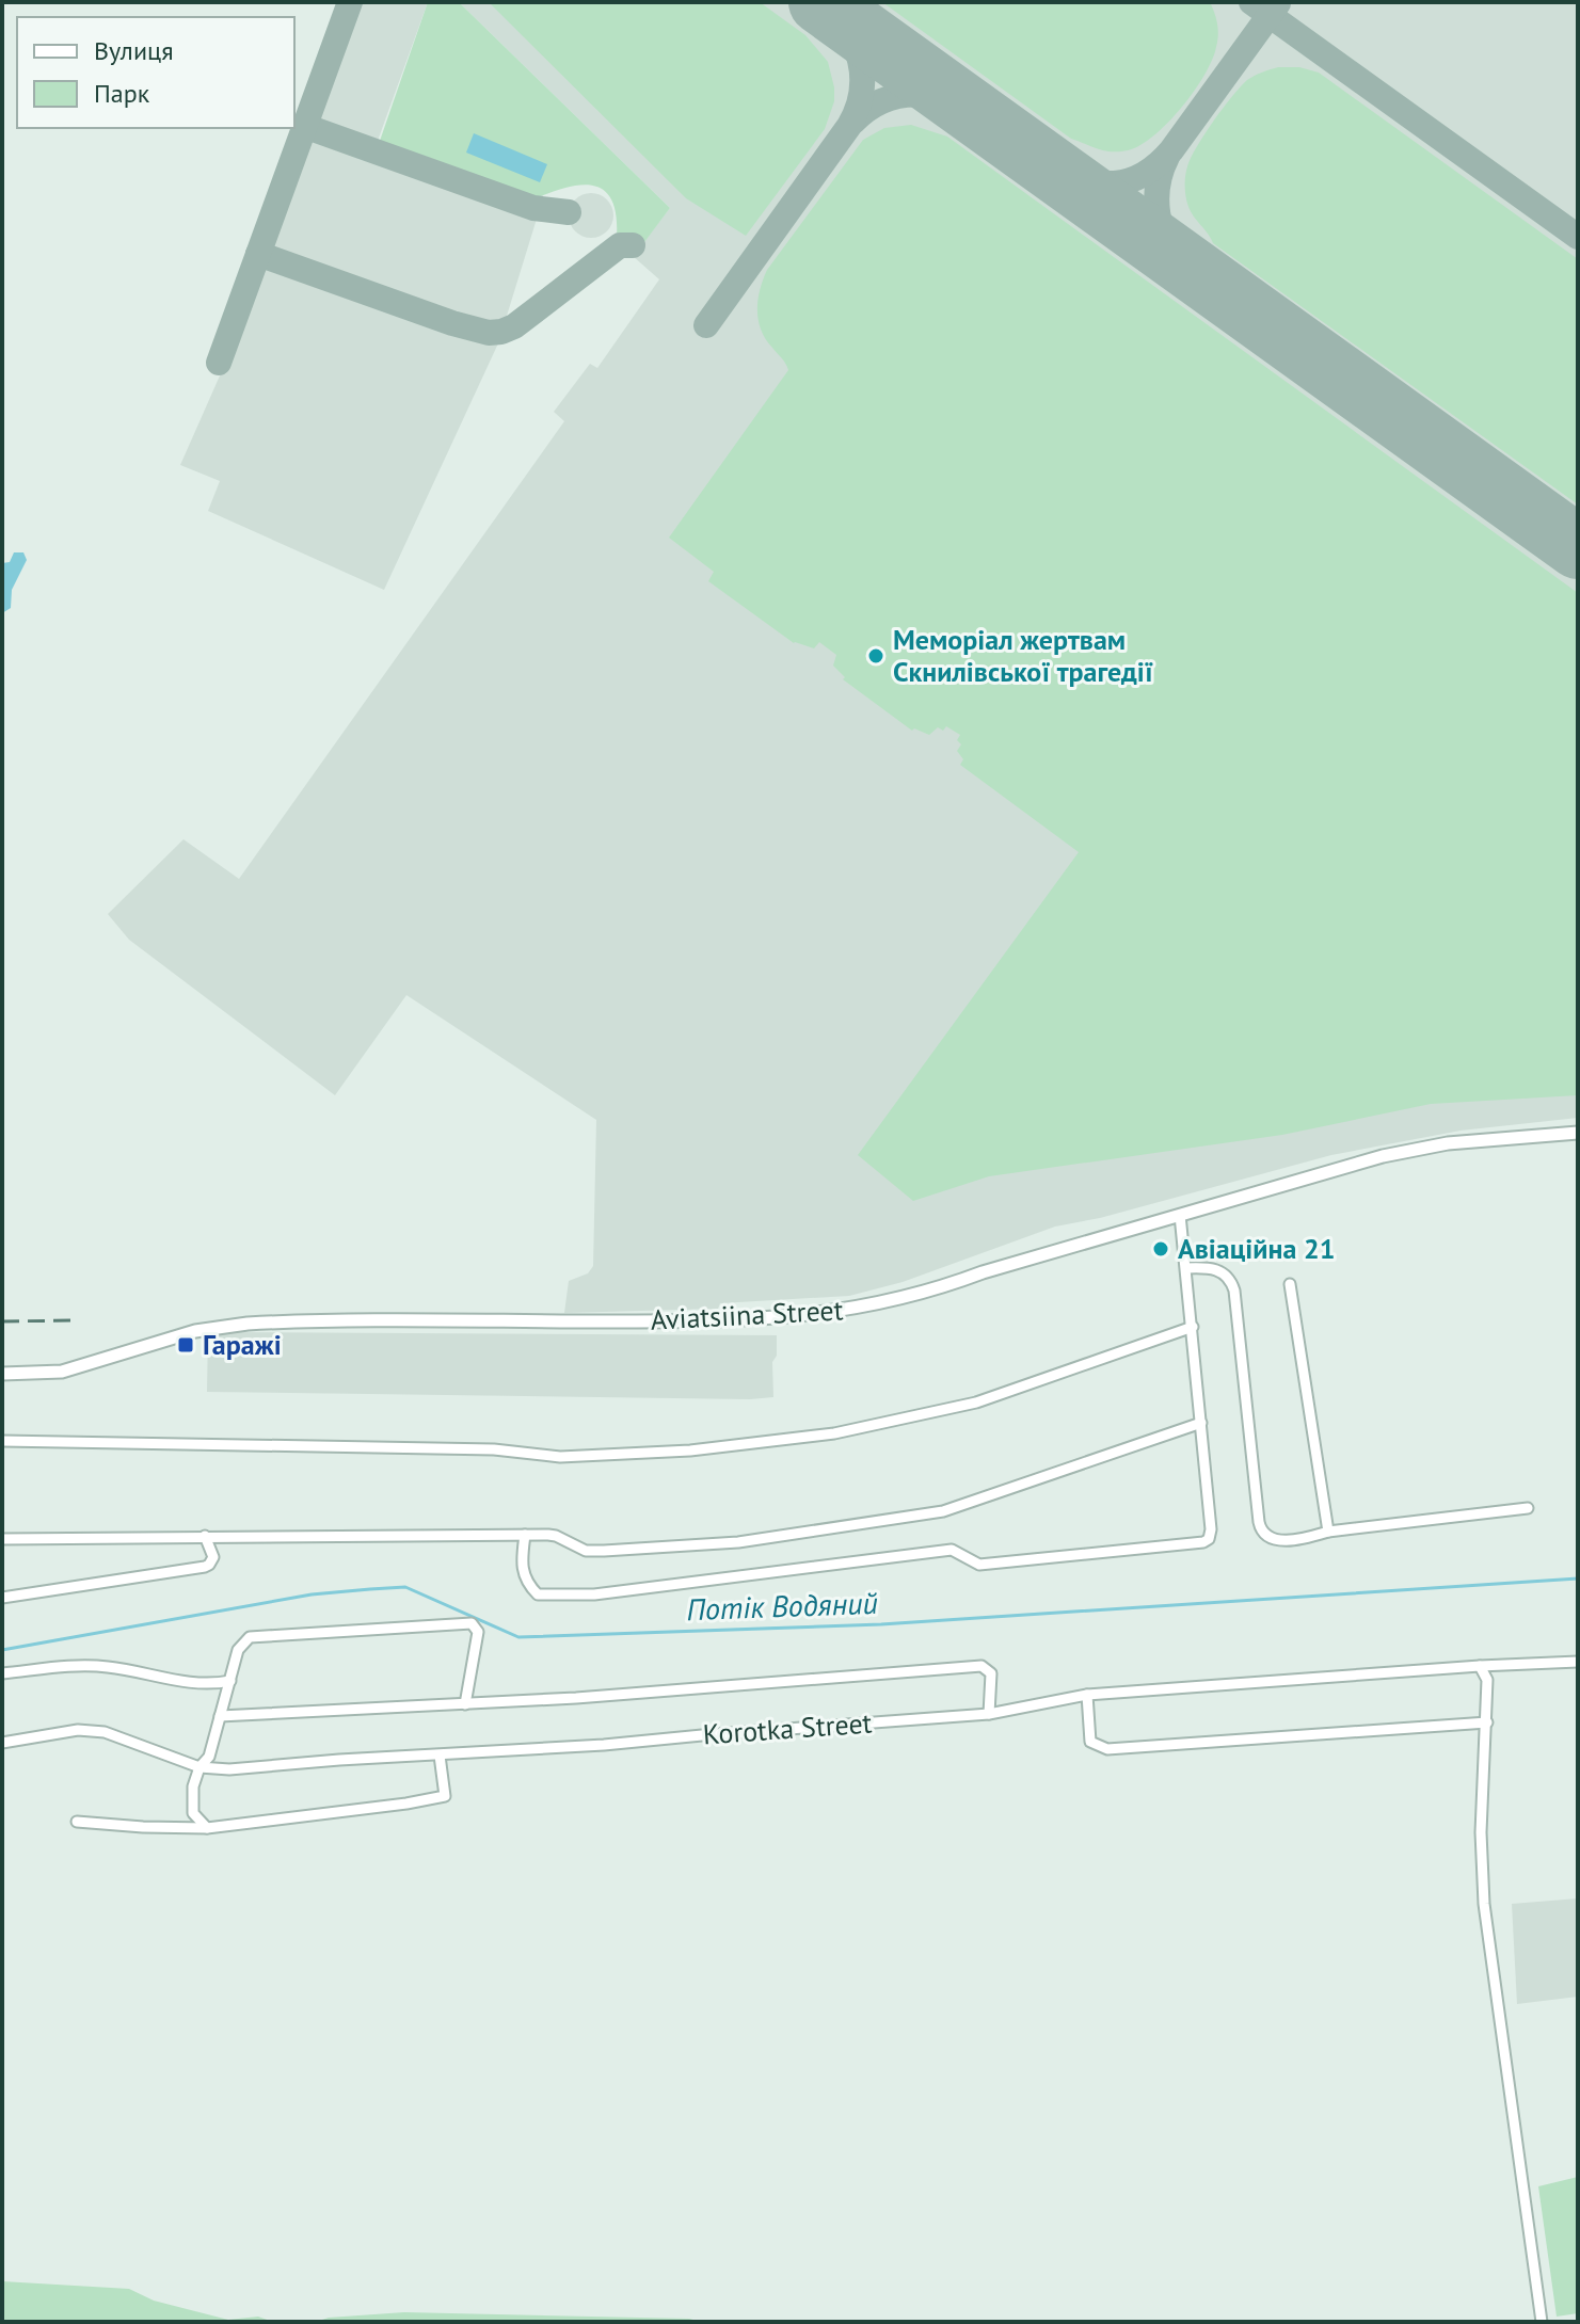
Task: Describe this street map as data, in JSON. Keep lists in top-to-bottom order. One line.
{"streets":{"street":["Aviatsiina Street","Korotka Street"]},"water":["Потік Водяний"],"places":{"other":["Меморіал жертвам Скнилівської трагедії","Авіаційна 21"],"transit":["Гаражі"]},"legend":["Вулиця","Парк"]}
